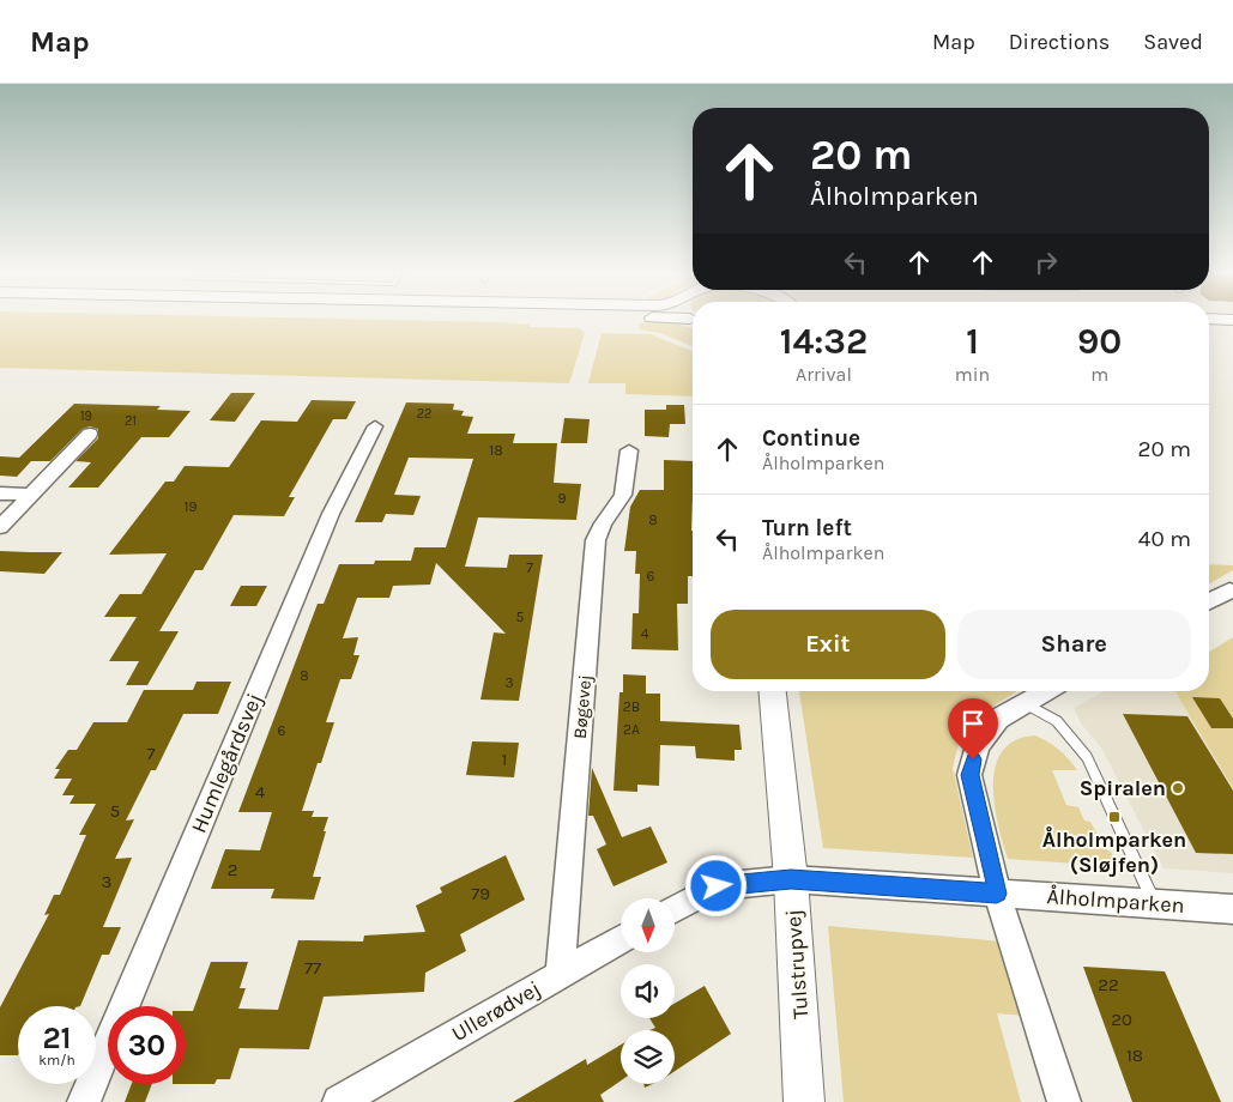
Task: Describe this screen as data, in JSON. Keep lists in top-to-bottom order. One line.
{"streets":{"street":["Bøgevej","Humlegårdsvej","Ålholmparken","Tulstrupvej","Ullerødvej"]},"crossings":[["Bøgevej","Ullerødvej"],["Ålholmparken","Tulstrupvej"]],"places":{"other":["Spiralen"],"transit":["Ålholmparken (Sløjfen)"]},"house_numbers":["22","19","21","18","9","19","8","7","6","5","4","8","3","2B","2A","6","7","1","4","5","2","3","79","77","22","20","18"],"north":"bottom","page":{"header":"Map","nav":["Map","Directions","Saved"],"turn":["20 m","Ålholmparken"],"eta":["14:32","Arrival","1","min","90","m"],"list":[{"name":"Continue","note":"Ålholmparken","value":"20 m"},{"name":"Turn left","note":"Ålholmparken","value":"40 m"}],"buttons":["Exit","Share"],"speed":"21 km/h","limit":"30"}}
